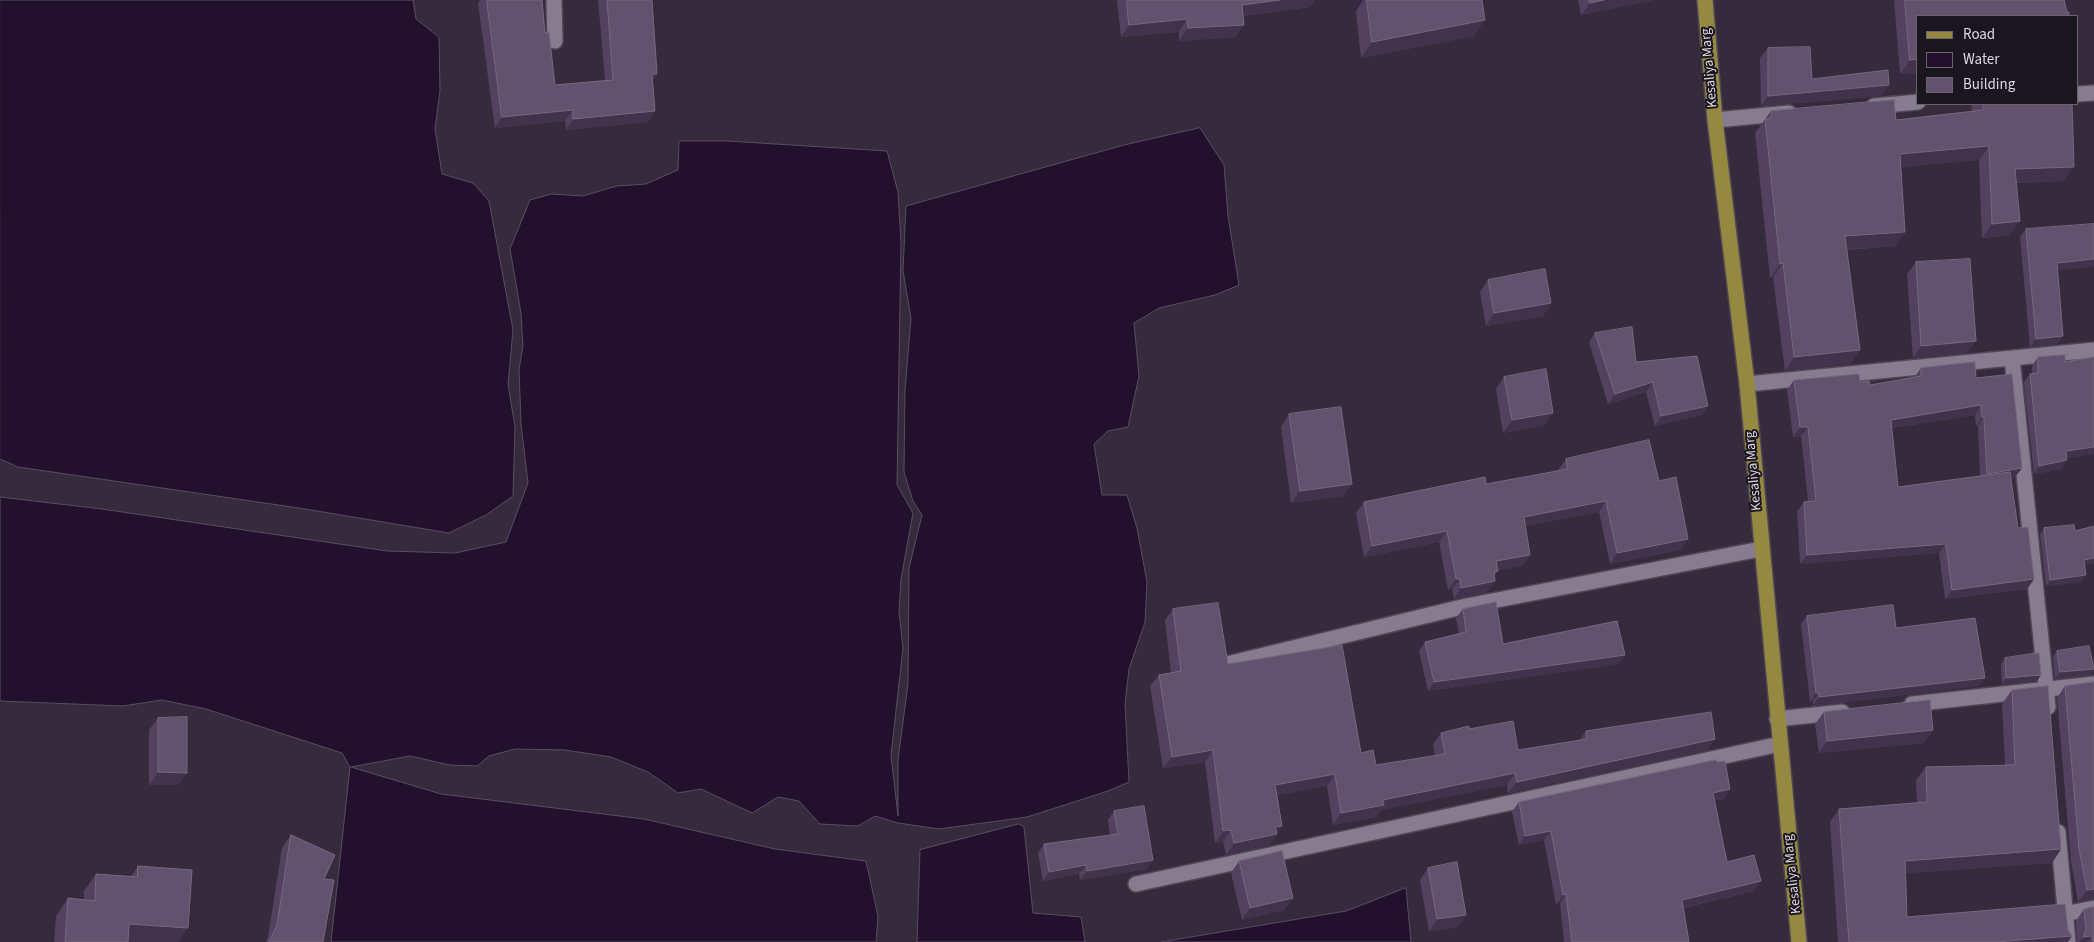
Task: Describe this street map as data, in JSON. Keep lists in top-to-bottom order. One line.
{"streets":{"main road":["Kesaliya Marg"]},"legend":["Road","Water","Building"]}
